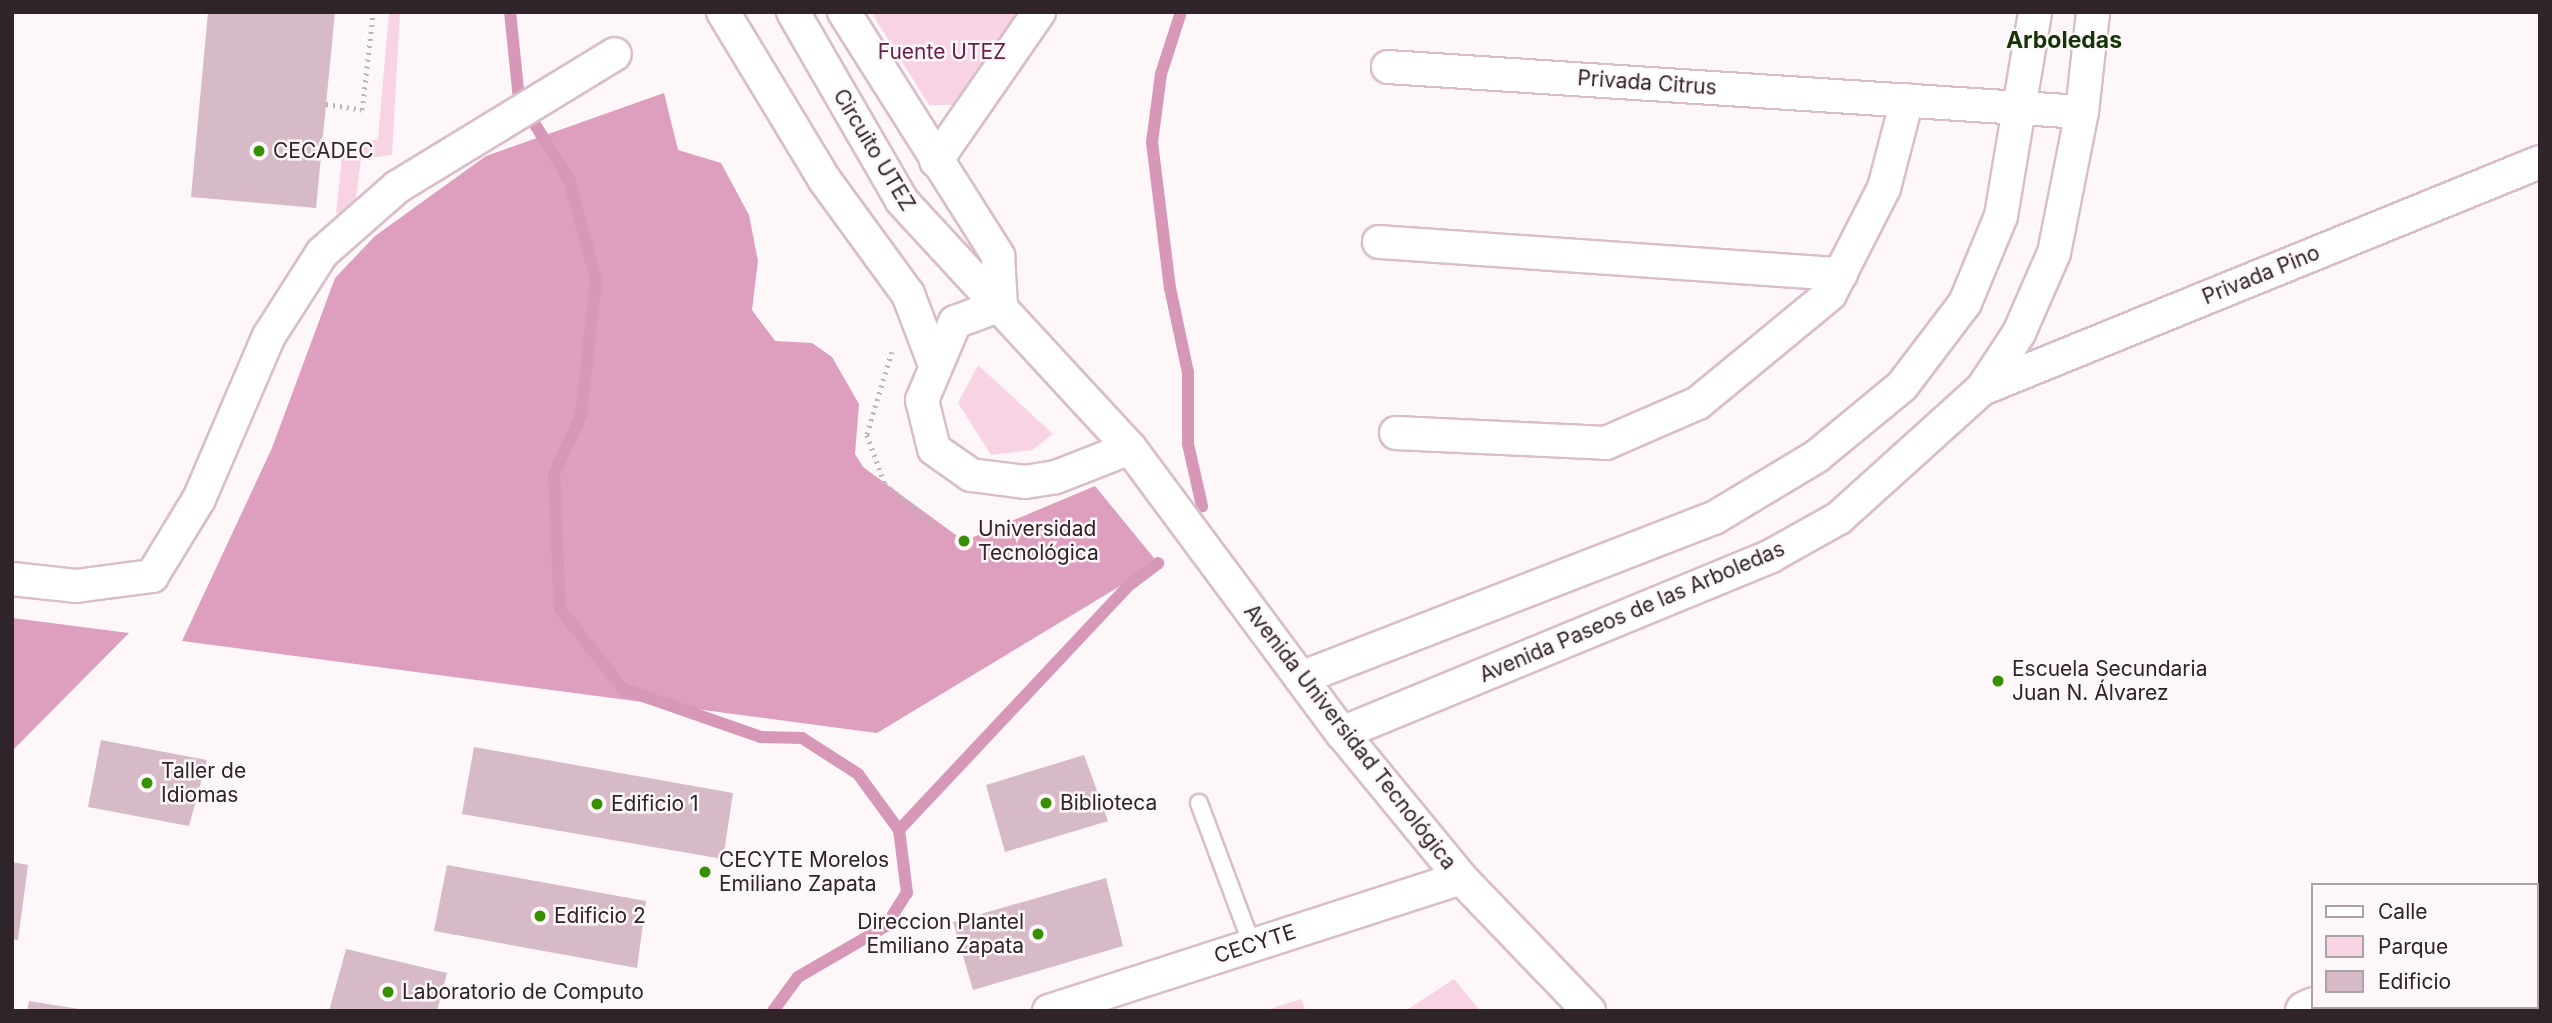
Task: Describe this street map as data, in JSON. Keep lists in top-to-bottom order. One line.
{"streets":{"street":["Privada Citrus","Circuito UTEZ","Privada Pino","Avenida Paseos de las Arboledas","Avenida Universidad Tecnológica","CECYTE"]},"crossings":[["Privada Citrus","Avenida Paseos de las Arboledas"],["Circuito UTEZ","Avenida Universidad Tecnológica"],["Privada Pino","Avenida Paseos de las Arboledas"],["Avenida Paseos de las Arboledas","Avenida Universidad Tecnológica"],["Avenida Universidad Tecnológica","CECYTE"]],"districts":["Arboledas"],"parks":["Fuente UTEZ"],"places":["CECADEC","Universidad Tecnológica","Escuela Secundaria Juan N. Álvarez","Taller de Idiomas","Biblioteca","Edificio 1","CECYTE Morelos Emiliano Zapata","Edificio 2","Direccion Plantel Emiliano Zapata","Laboratorio de Computo"],"legend":["Calle","Parque","Edificio"]}
